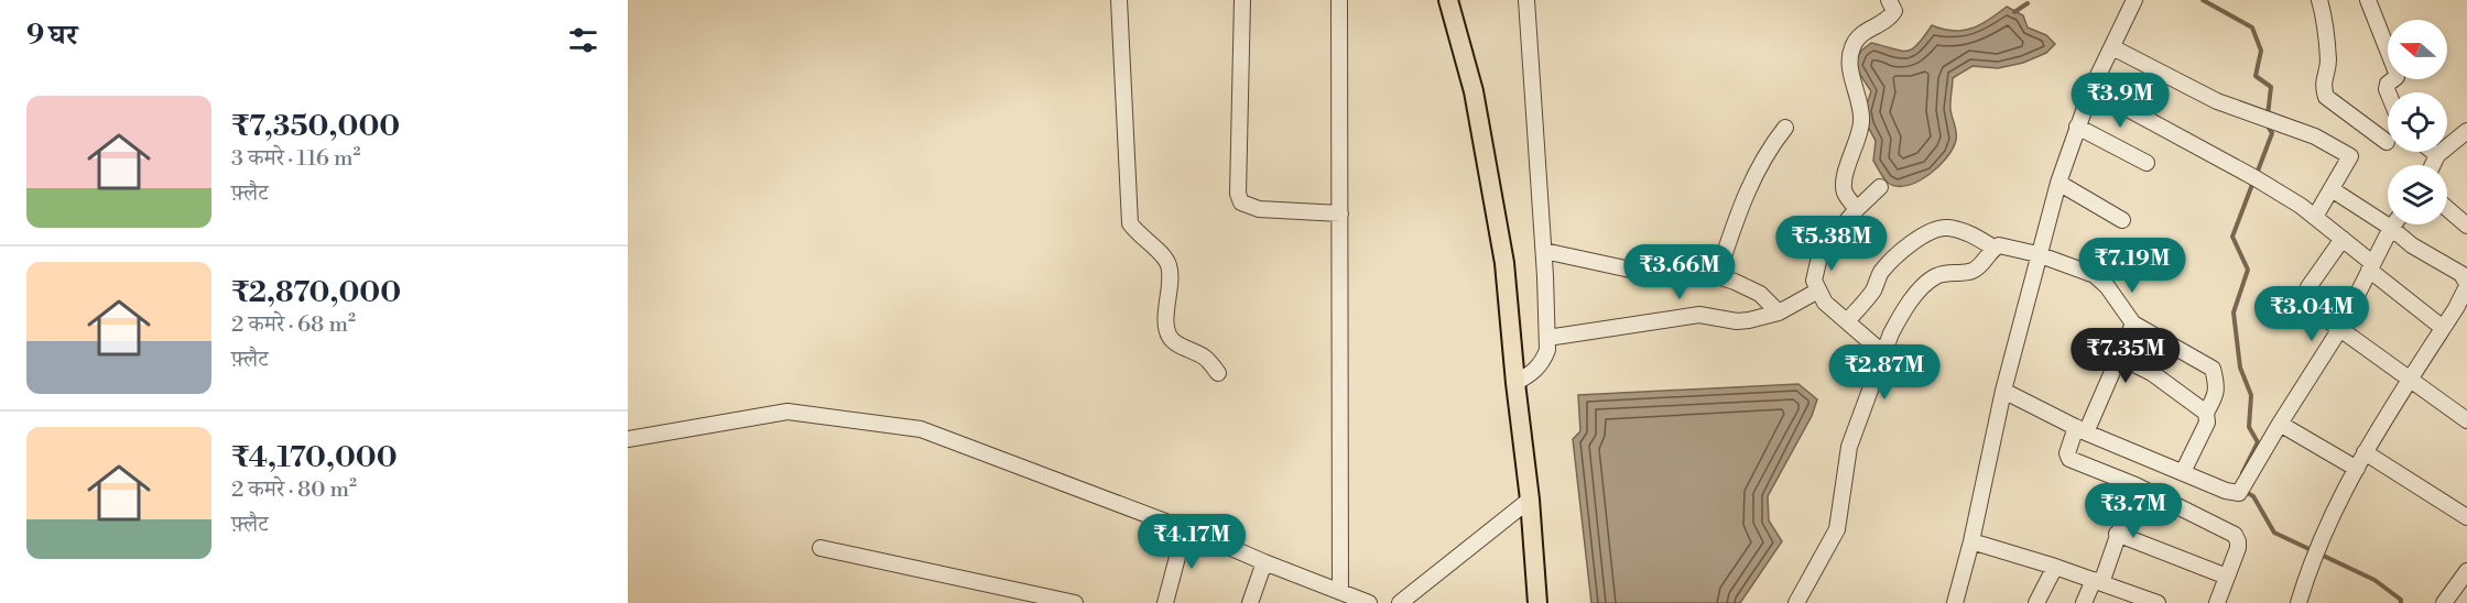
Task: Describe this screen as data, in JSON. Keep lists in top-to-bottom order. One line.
{"north":"left","page":{"heading":"9 घर","price":["₹3.9M","₹5.38M","₹7.19M","₹3.66M","₹3.04M","₹7.35M","₹2.87M","₹3.7M","₹4.17M"],"list":[{"name":"₹7,350,000","note":"3 कमरे · 116 m² · फ़्लैट"},{"name":"₹2,870,000","note":"2 कमरे · 68 m² · फ़्लैट"},{"name":"₹4,170,000","note":"2 कमरे · 80 m² · फ़्लैट"}]}}
